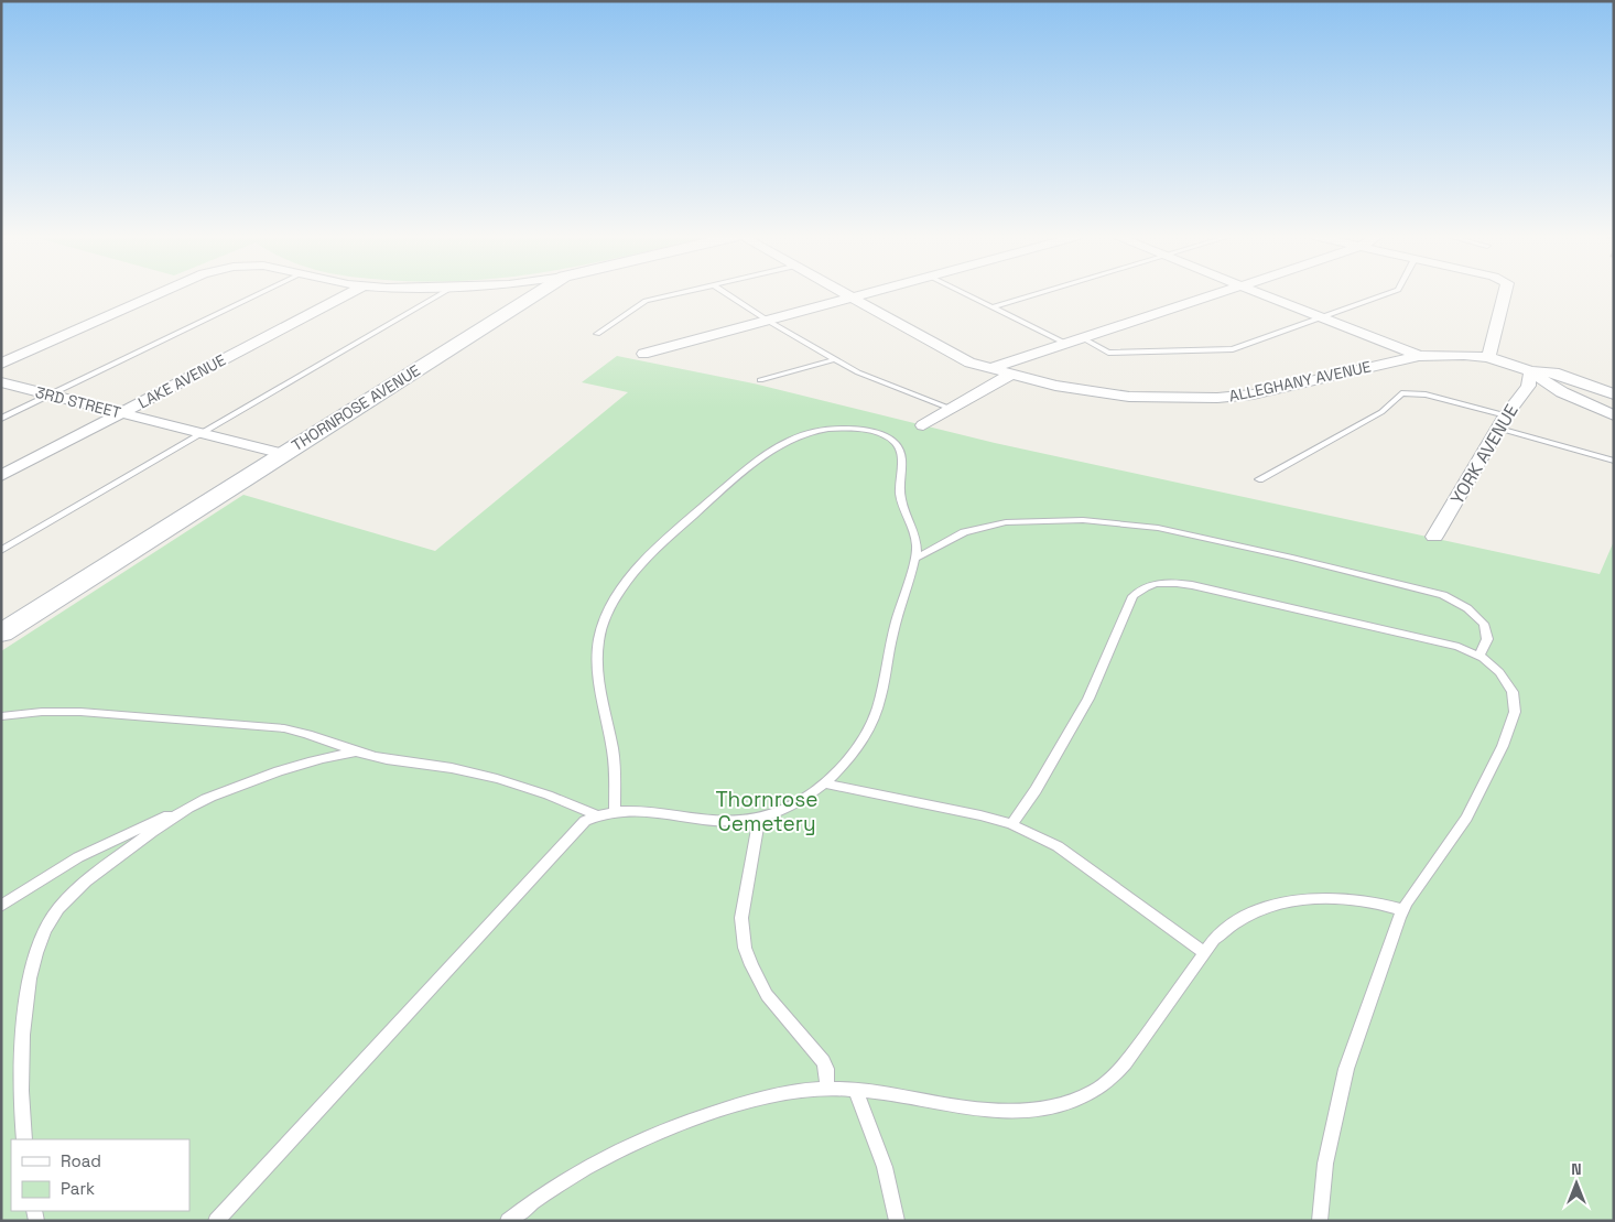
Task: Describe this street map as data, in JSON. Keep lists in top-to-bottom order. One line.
{"streets":{"street":["LAKE AVENUE","ALLEGHANY AVENUE","3RD STREET","THORNROSE AVENUE","YORK AVENUE"]},"crossings":[["LAKE AVENUE","3RD STREET"],["ALLEGHANY AVENUE","YORK AVENUE"],["3RD STREET","THORNROSE AVENUE"]],"parks":["Thornrose Cemetery"],"legend":["Road","Park"],"north":"top"}
